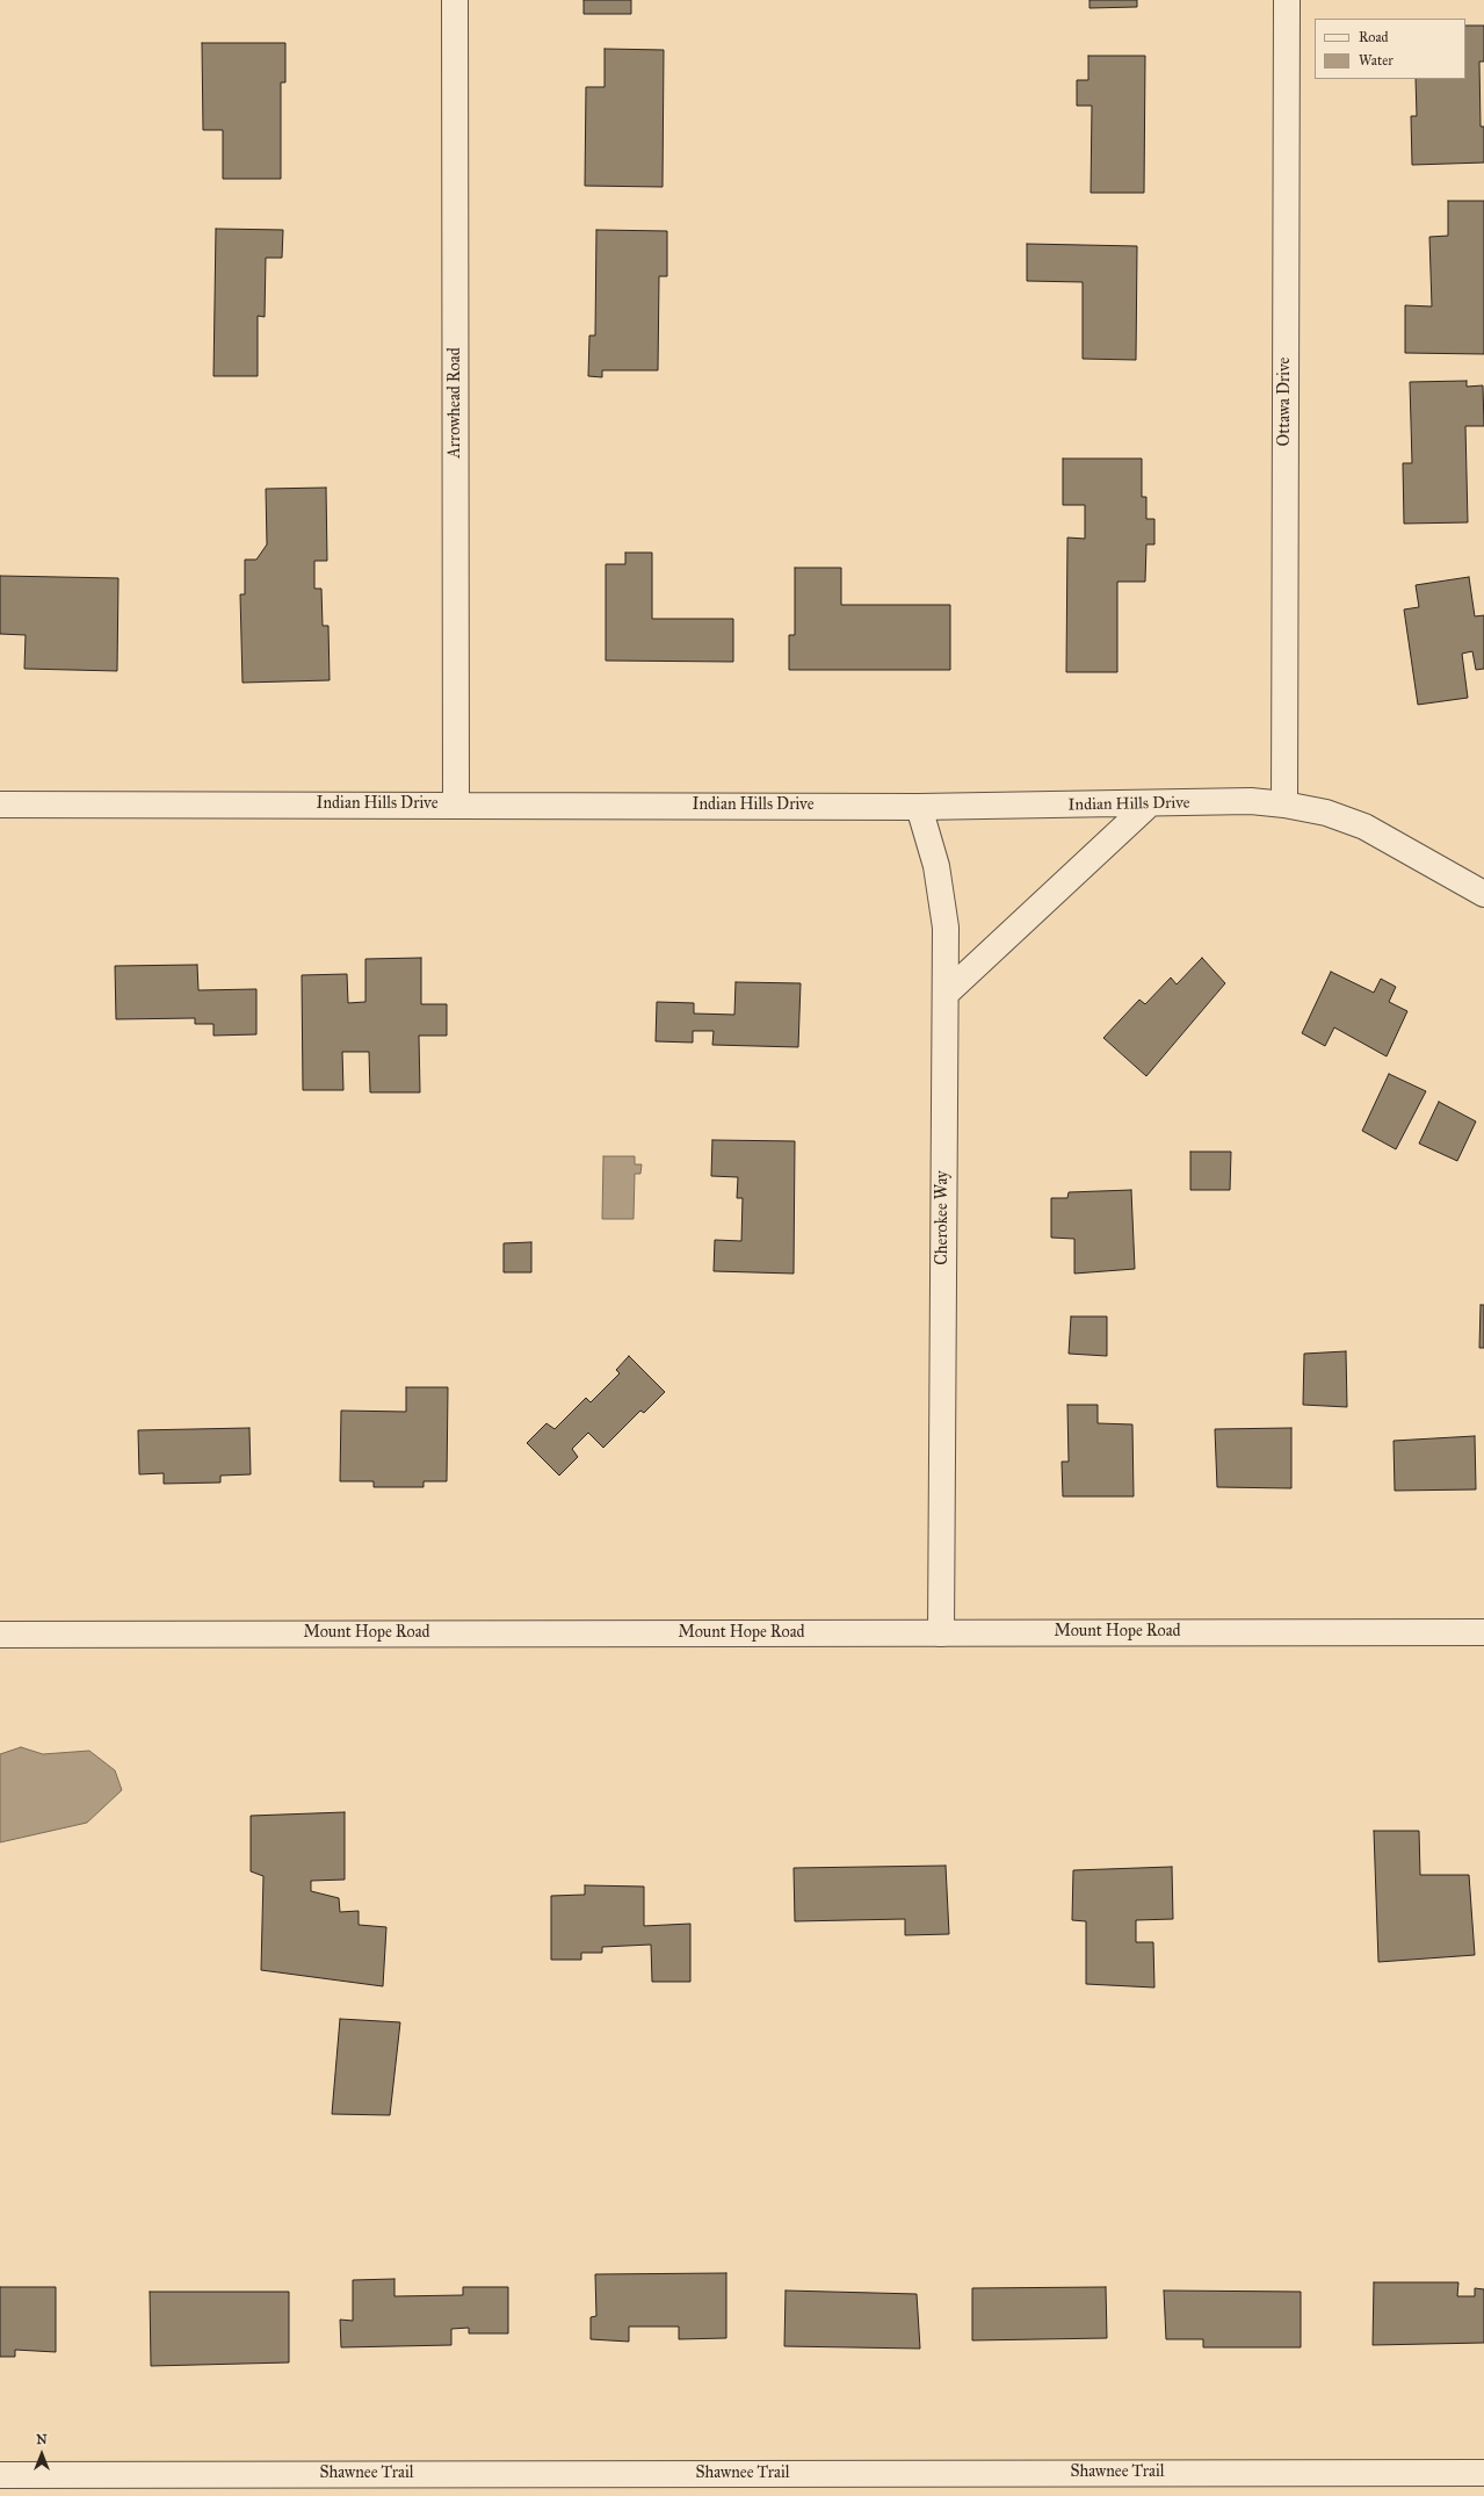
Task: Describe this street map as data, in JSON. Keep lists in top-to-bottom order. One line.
{"streets":{"street":["Ottawa Drive","Arrowhead Road","Indian Hills Drive","Cherokee Way","Mount Hope Road","Shawnee Trail"]},"crossings":[["Ottawa Drive","Indian Hills Drive"],["Arrowhead Road","Indian Hills Drive"],["Indian Hills Drive","Cherokee Way"],["Cherokee Way","Mount Hope Road"]],"legend":["Road","Water"],"north":"top"}
